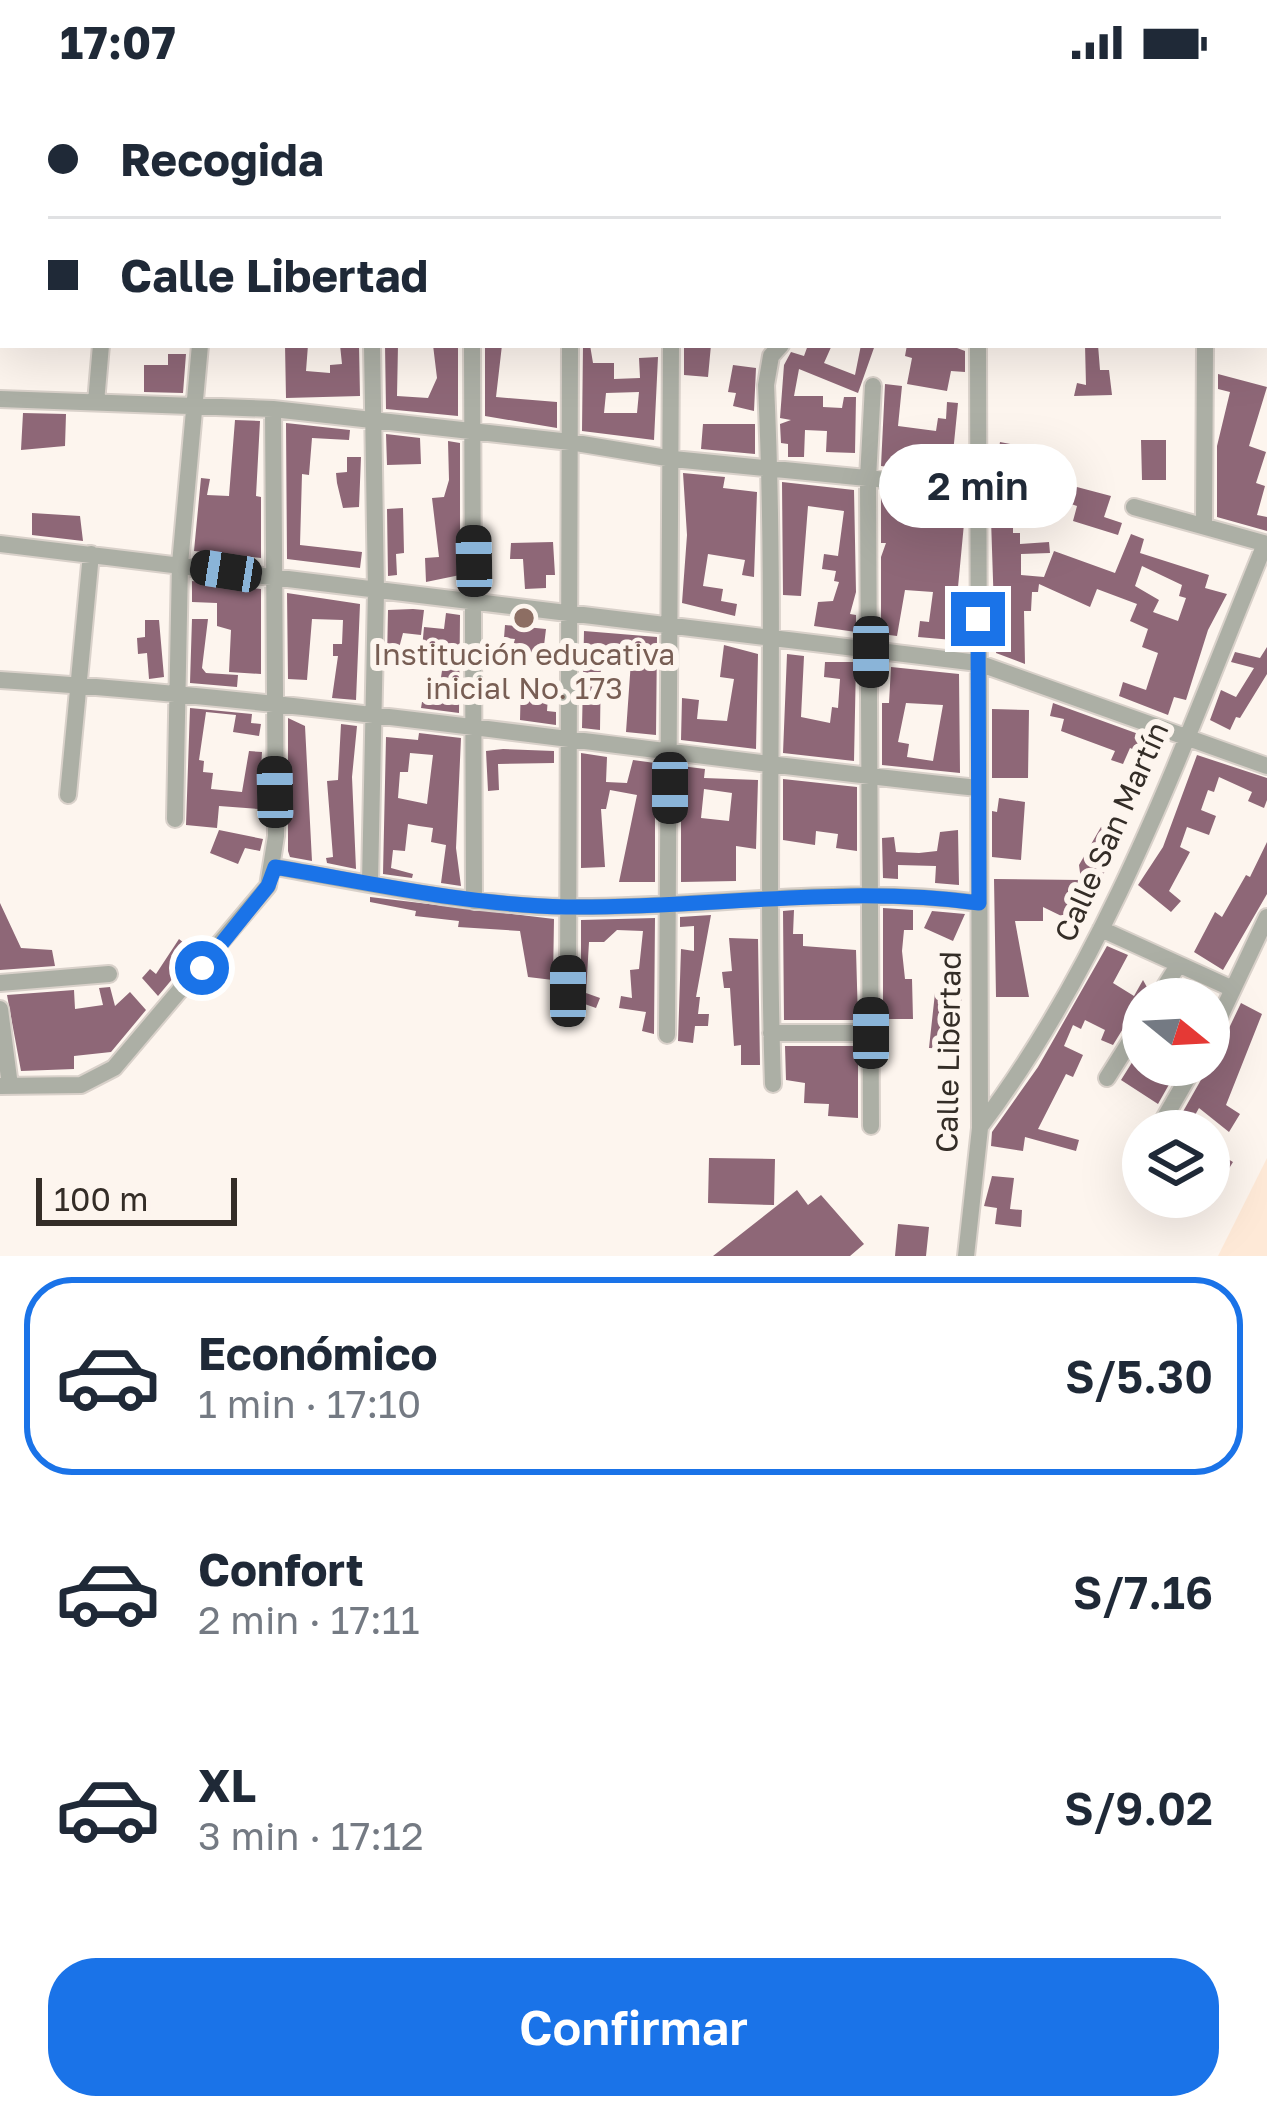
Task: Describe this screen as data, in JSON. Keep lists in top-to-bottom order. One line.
{"streets":{"street":["Calle San Martín","Calle Libertad"]},"crossings":[["Calle San Martín","Calle Libertad"]],"places":["Institución educativa inicial No. 173"],"scale_bar":"100 m","north":"right","page":{"status":"17:07","banner":["Recogida","Calle Libertad"],"bubble":"2 min","scale":"100 m","list":[{"name":"Económico","note":"1 min · 17:10","value":"S/5.30"},{"name":"Confort","note":"2 min · 17:11","value":"S/7.16"},{"name":"XL","note":"3 min · 17:12","value":"S/9.02"}],"buttons":"Confirmar"}}
